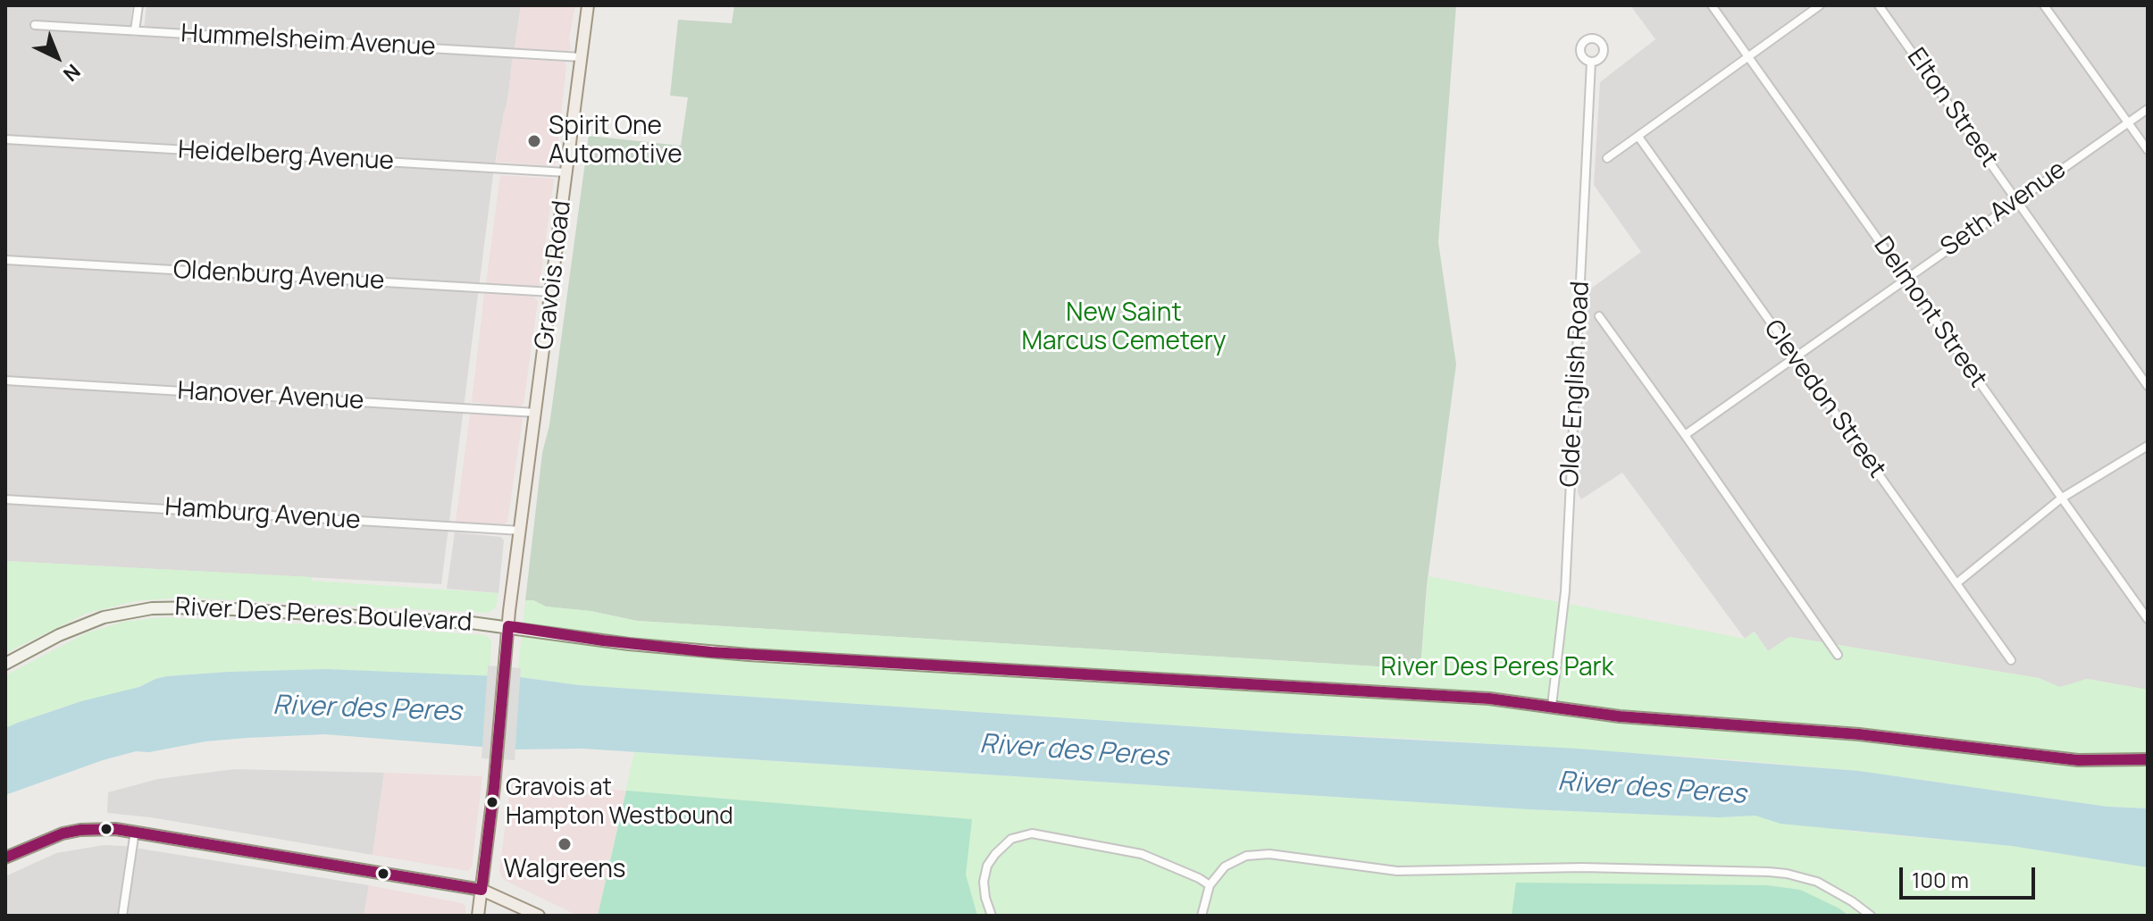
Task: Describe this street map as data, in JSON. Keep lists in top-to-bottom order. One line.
{"streets":{"main road":["Gravois Road","River Des Peres Boulevard"],"street":["Hummelsheim Avenue","Elton Street","Heidelberg Avenue","Seth Avenue","Oldenburg Avenue","Delmont Street","Olde English Road","Hanover Avenue","Clevedon Street","Hamburg Avenue"]},"crossings":[["Hummelsheim Avenue","Gravois Road"],["Elton Street","Seth Avenue"],["Heidelberg Avenue","Gravois Road"],["Seth Avenue","Delmont Street"],["Seth Avenue","Clevedon Street"],["Gravois Road","Oldenburg Avenue"],["Gravois Road","Hanover Avenue"],["Gravois Road","Hamburg Avenue"],["Gravois Road","River Des Peres Boulevard"],["Olde English Road","River Des Peres Boulevard"]],"water":["River des Peres"],"parks":["New Saint Marcus Cemetery","River Des Peres Park"],"places":["Spirit One Automotive","Gravois at Hampton Westbound","Walgreens"],"scale_bar":"100 m","north":"bottom right"}
